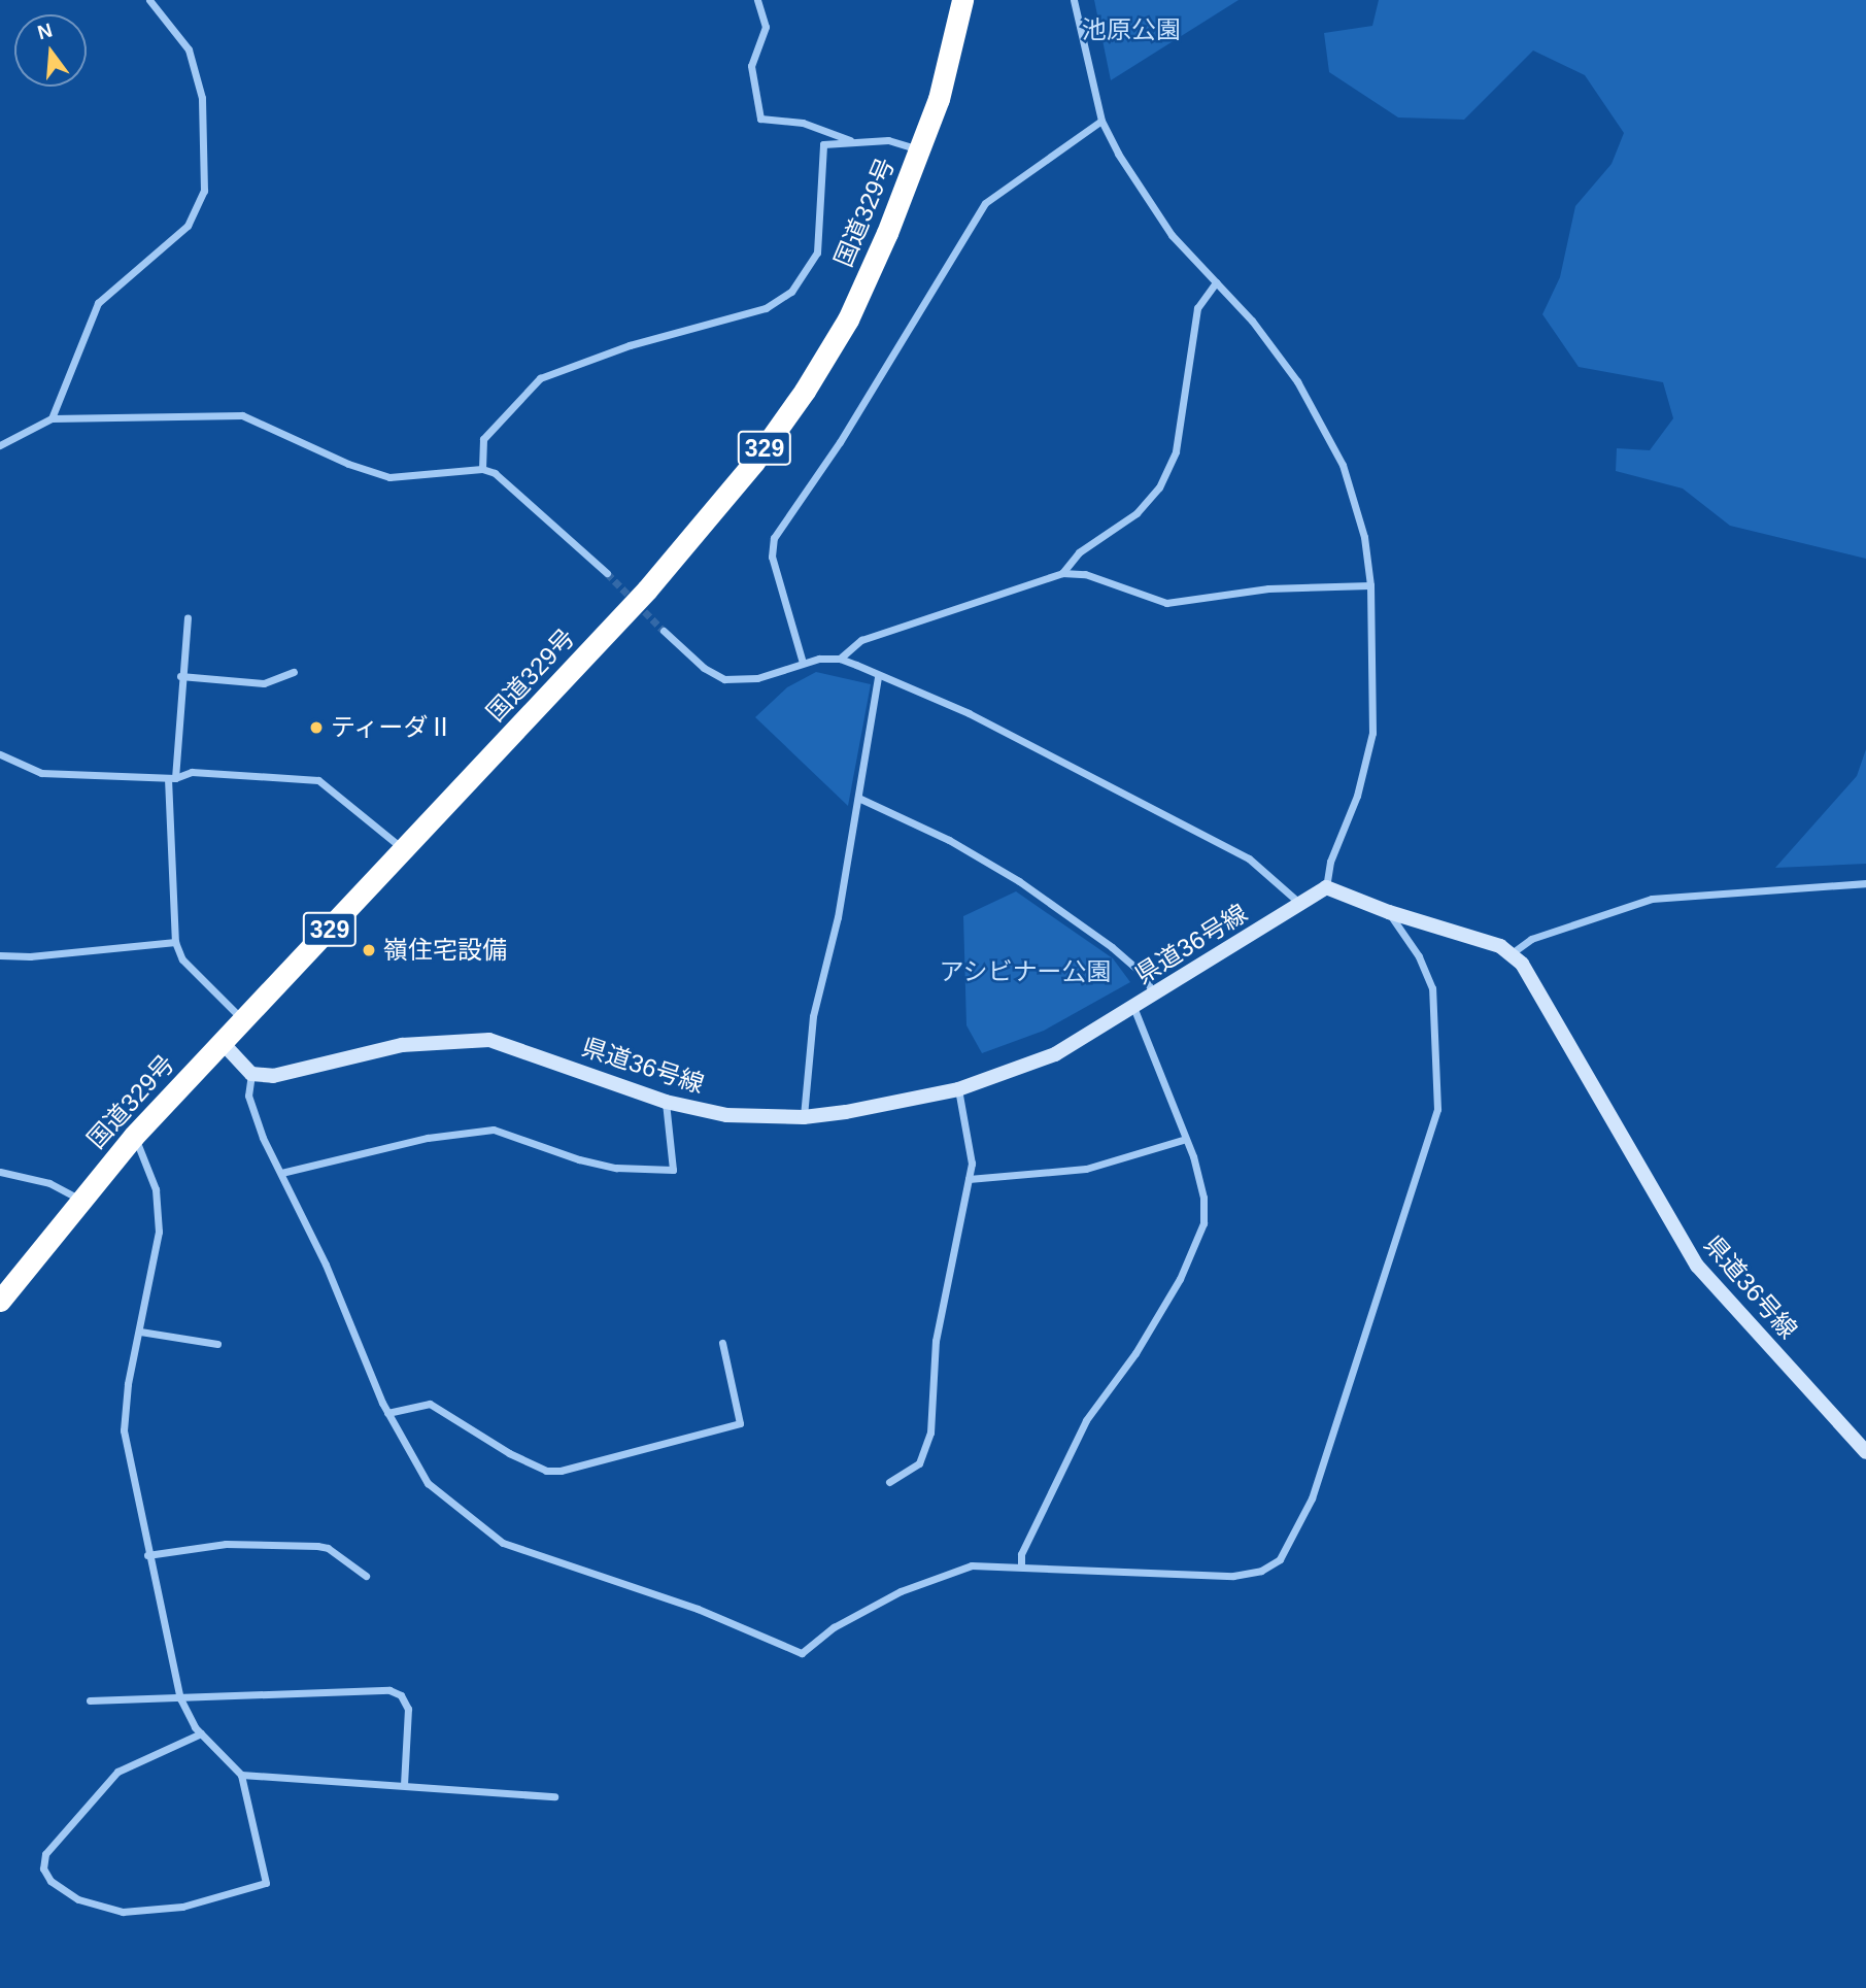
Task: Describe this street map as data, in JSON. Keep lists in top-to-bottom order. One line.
{"streets":{"highway":["国道329号","329"],"main road":["県道36号線"]},"parks":["池原公園","アシビナー公園"],"places":["ティーダⅡ","嶺住宅設備"],"north":"top"}
